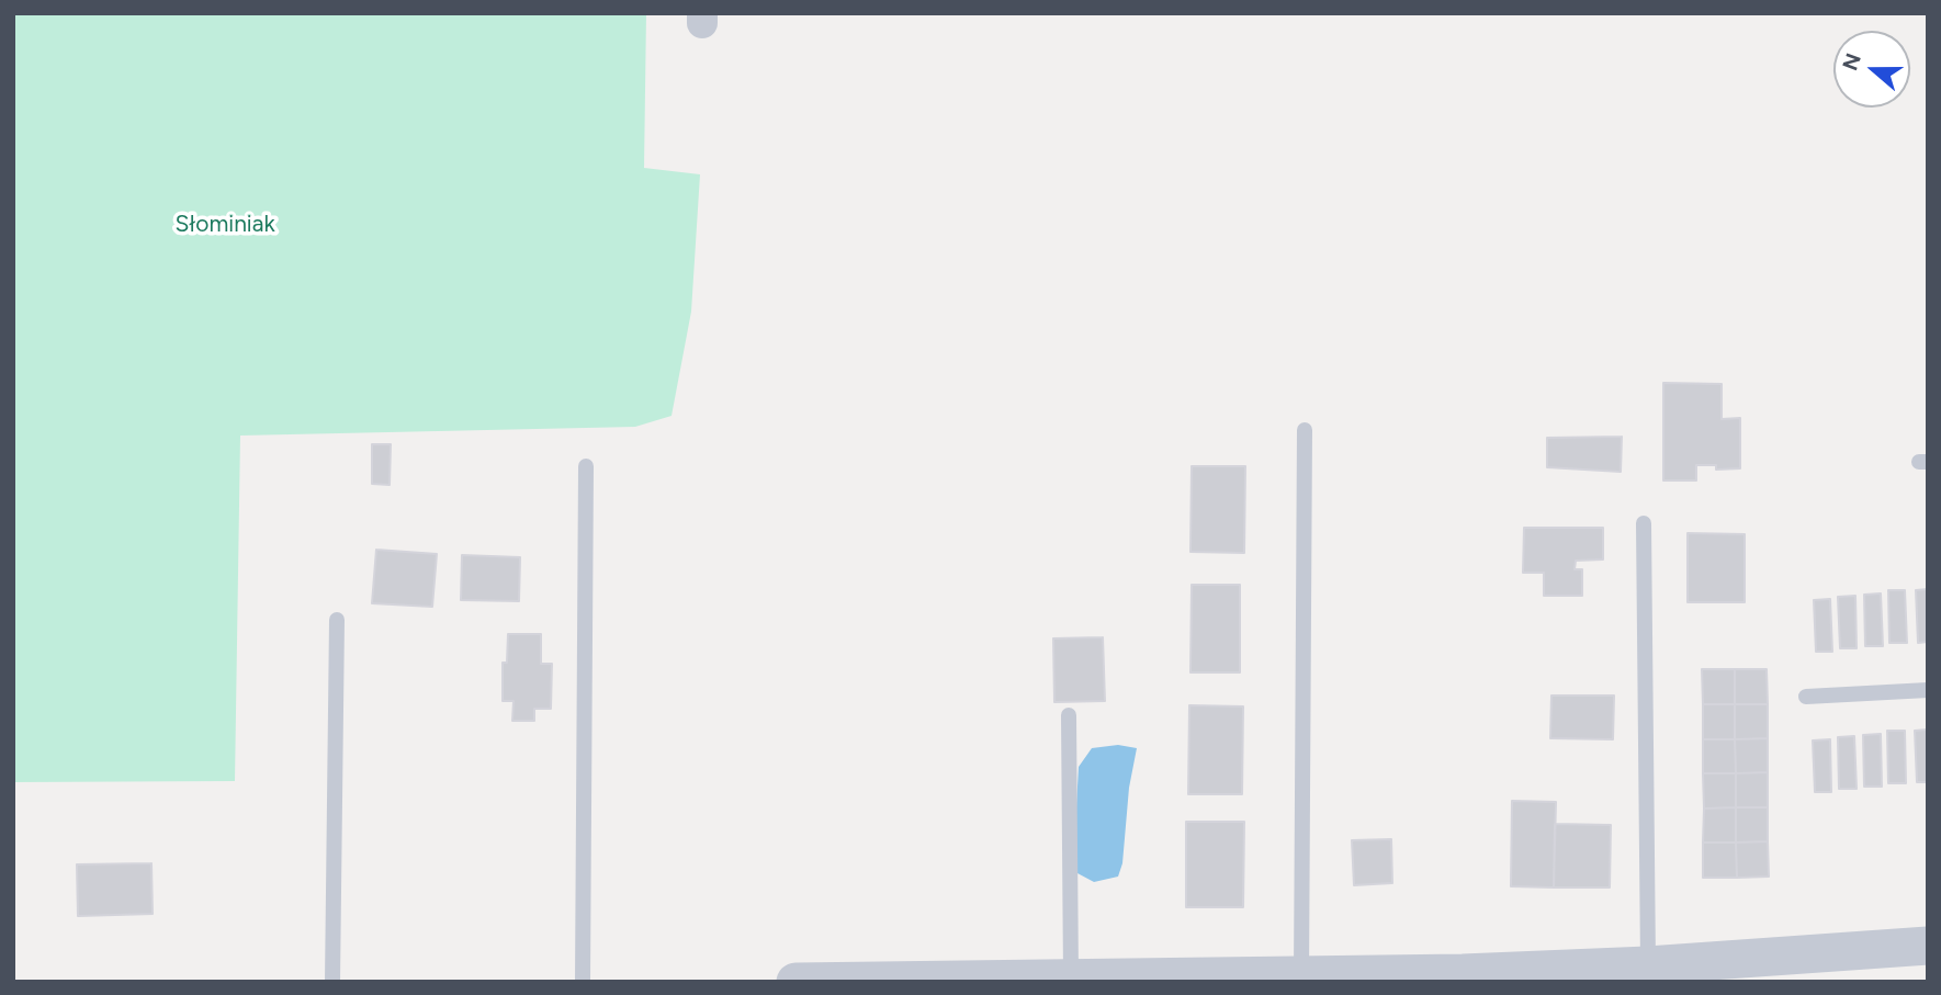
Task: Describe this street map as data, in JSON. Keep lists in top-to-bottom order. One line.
{"parks":["Słominiak"],"north":"left"}
